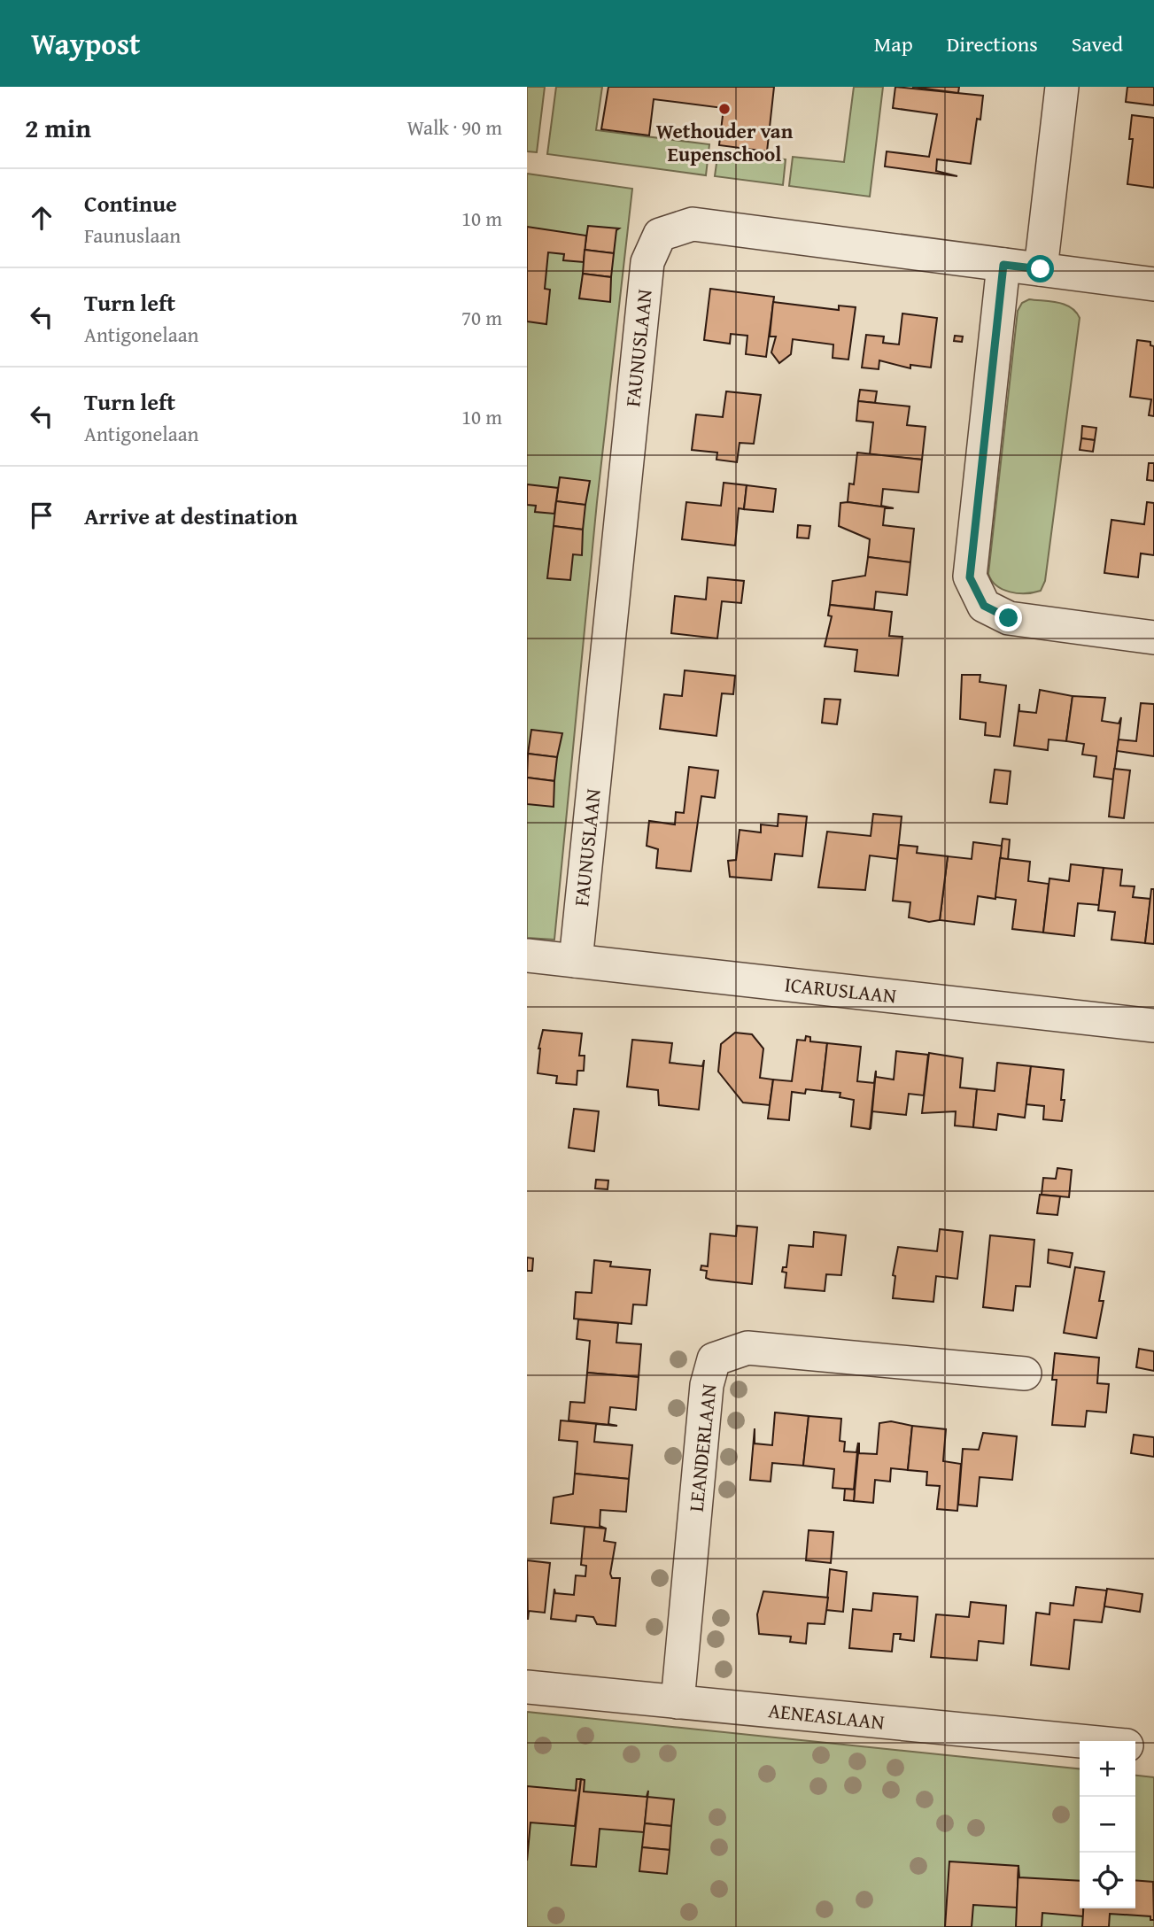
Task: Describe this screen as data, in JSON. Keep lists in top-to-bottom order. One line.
{"streets":{"street":["FAUNUSLAAN","ICARUSLAAN","LEANDERLAAN","AENEASLAAN"]},"crossings":[["FAUNUSLAAN","ICARUSLAAN"],["LEANDERLAAN","AENEASLAAN"]],"places":["Wethouder van Eupenschool"],"page":{"header":"Waypost","nav":["Map","Directions","Saved"],"heading":["2 min","Walk · 90 m"],"list":[["Continue","Faunuslaan","10 m"],["Turn left","Antigonelaan","70 m"],["Turn left","Antigonelaan","10 m"],"Arrive at destination"],"map_buttons":["+","−"]}}
